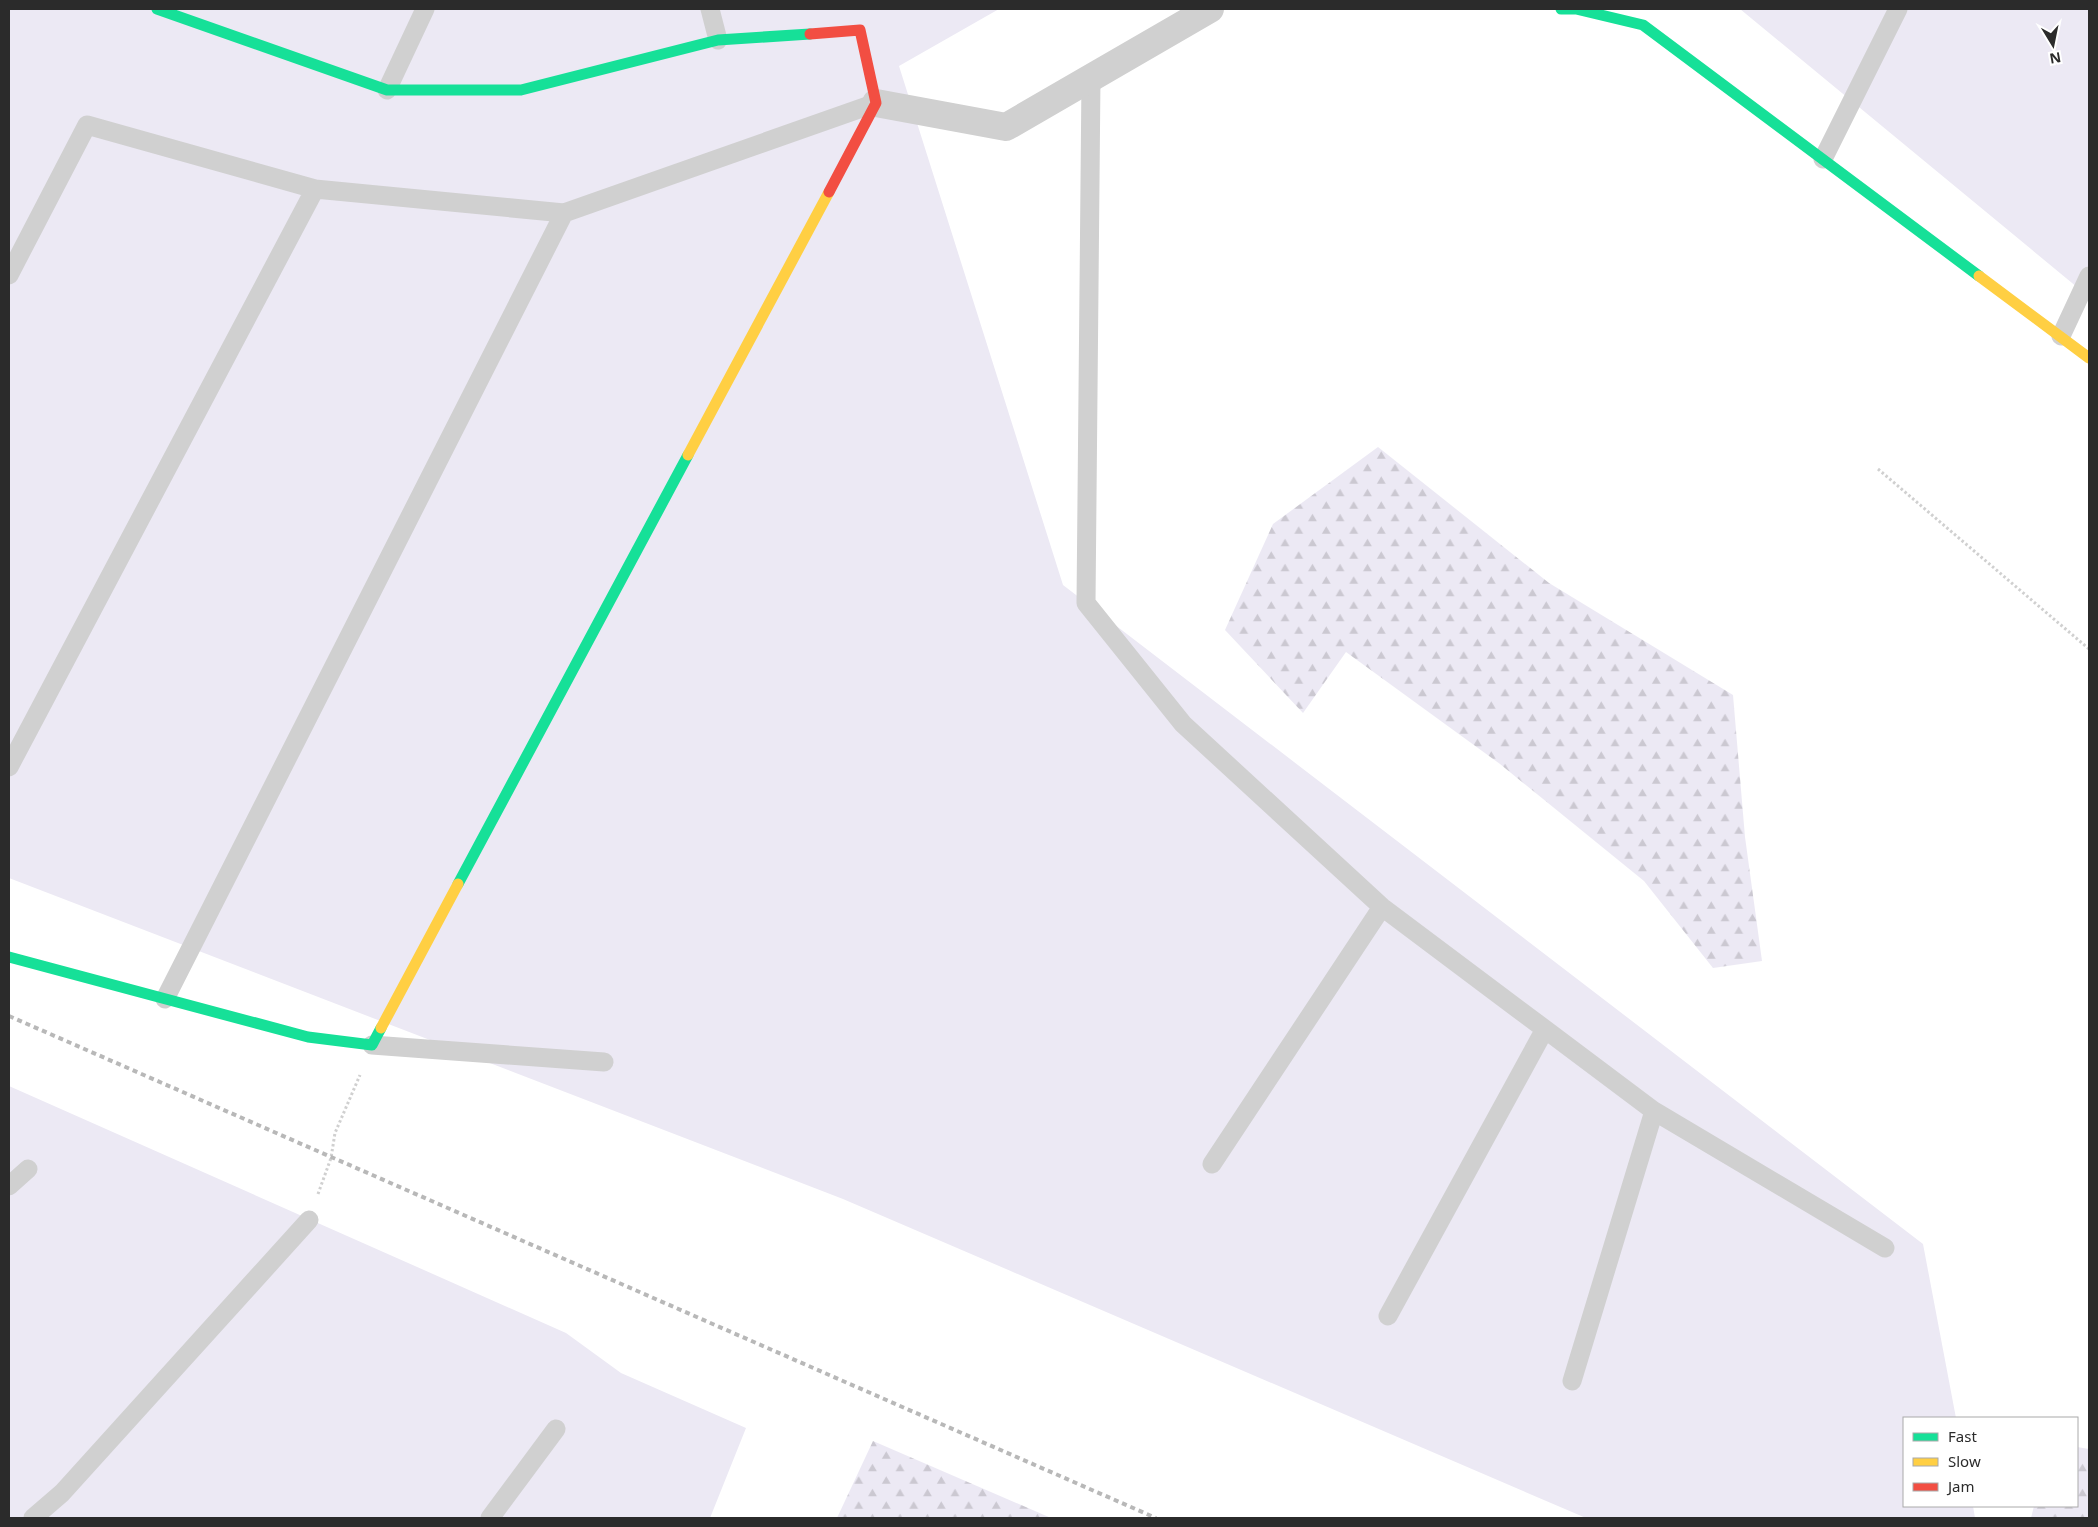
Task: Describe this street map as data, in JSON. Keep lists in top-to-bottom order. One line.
{"legend":["Fast","Slow","Jam"],"north":"bottom"}
